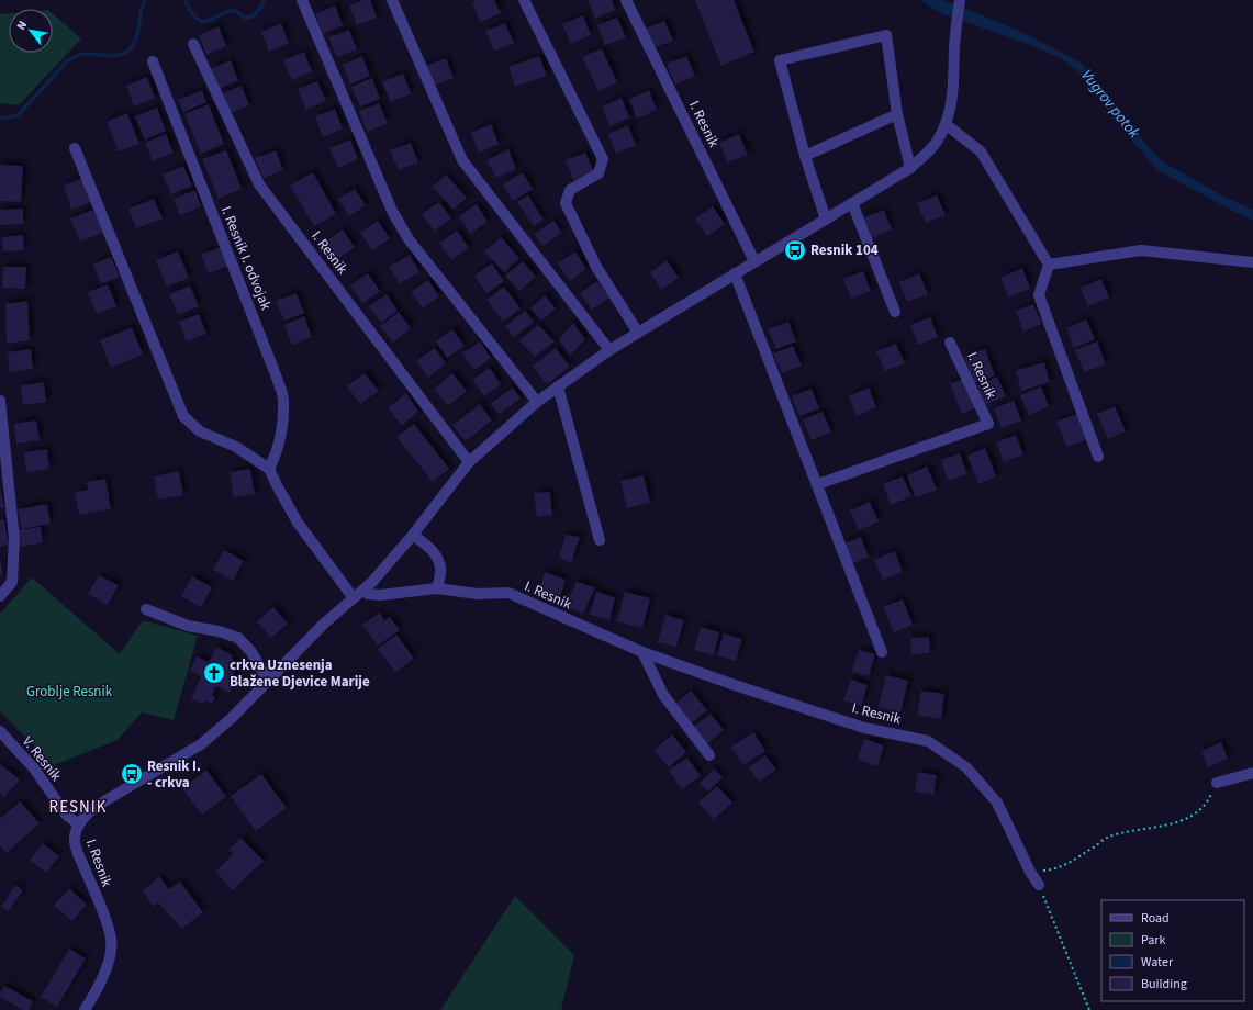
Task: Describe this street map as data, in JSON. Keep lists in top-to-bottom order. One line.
{"streets":{"street":["I. Resnik","I. Resnik I. odvojak","V. Resnik"]},"crossings":[["I. Resnik","V. Resnik"]],"districts":["RESNIK"],"water":["Vugrov potok"],"parks":["Groblje Resnik"],"places":{"bus stop":["Resnik 104","Resnik I. - crkva"],"church":["crkva Uznesenja Blažene Djevice Marije"]},"legend":["Road","Park","Water","Building"],"north":"top left"}
